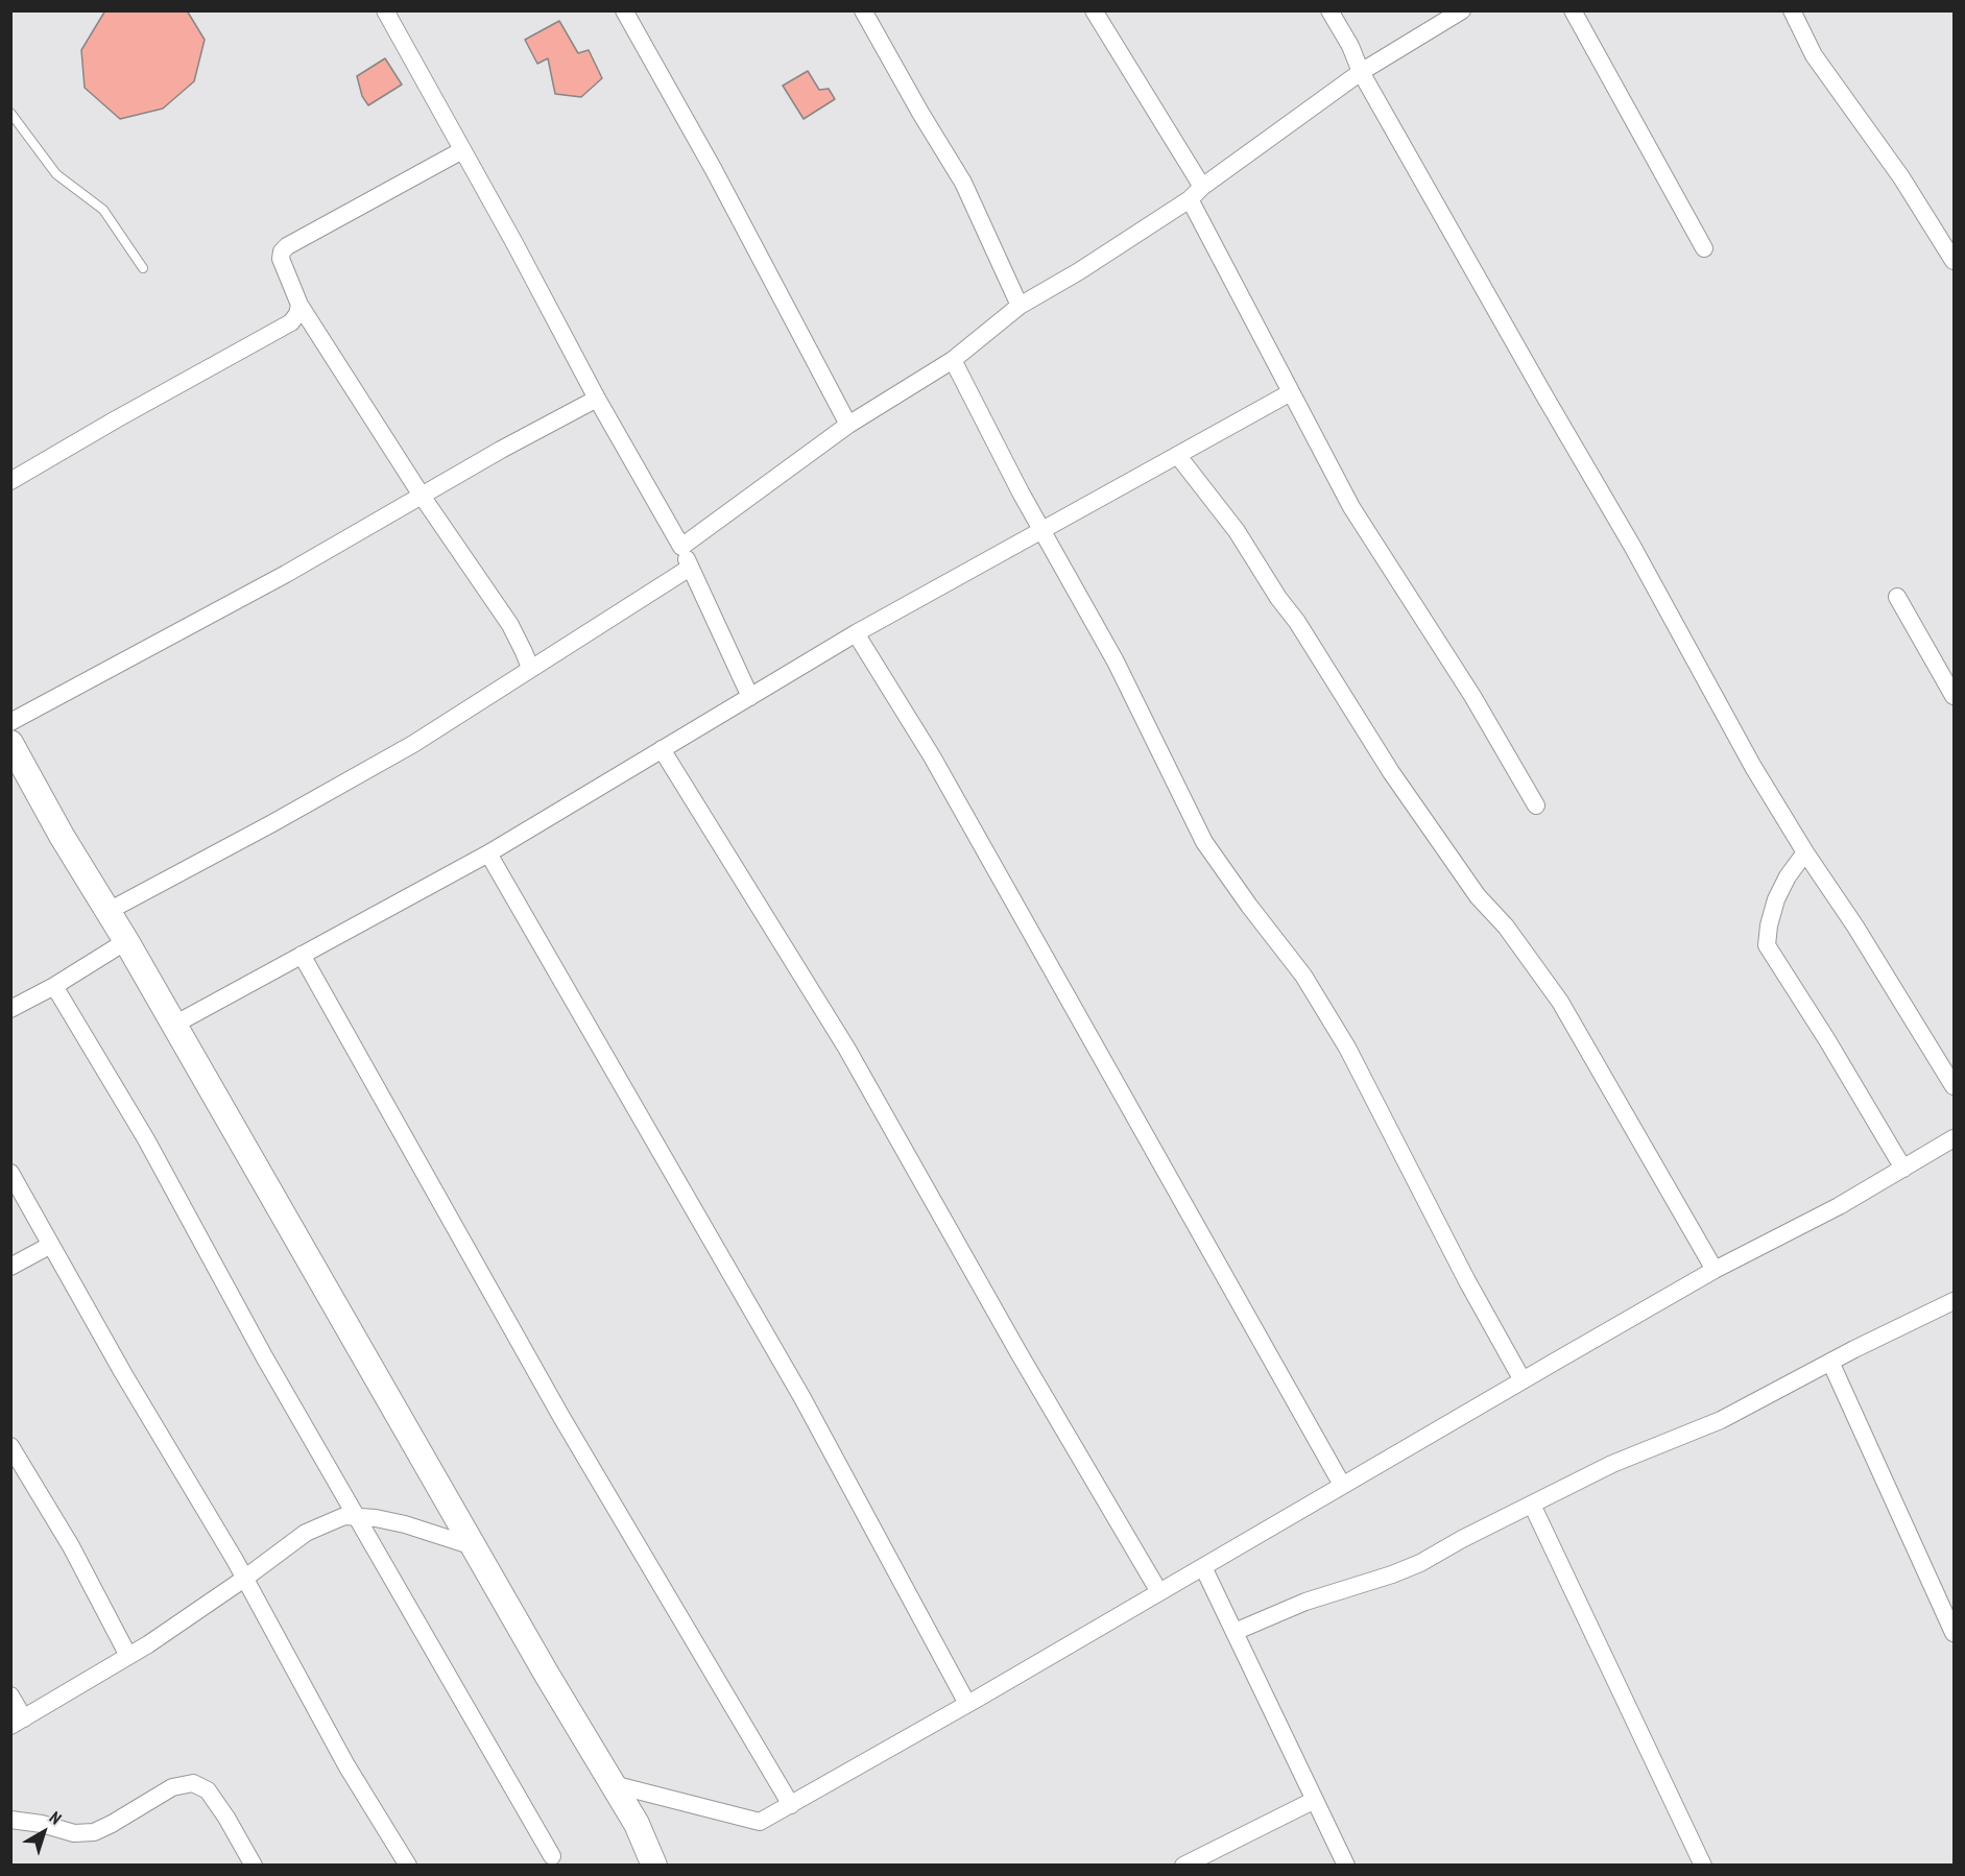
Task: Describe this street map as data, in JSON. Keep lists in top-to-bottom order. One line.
{"north":"top right"}
